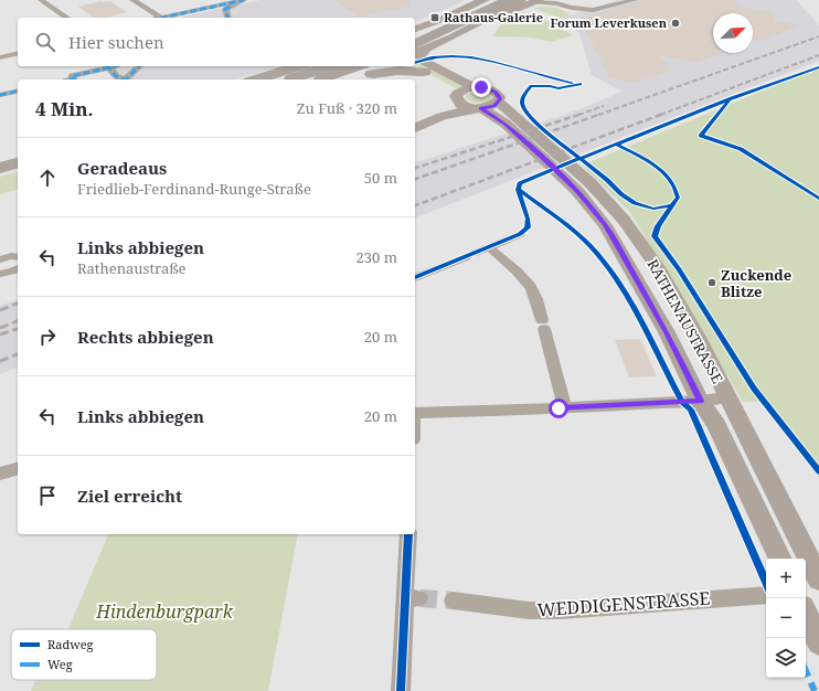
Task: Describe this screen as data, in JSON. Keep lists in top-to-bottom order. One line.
{"streets":{"main road":["RATHENAUSTRASSE"],"street":["WEDDIGENSTRASSE"]},"parks":["Hindenburgpark"],"places":{"transit":["Rathaus-Galerie"],"other":["Forum Leverkusen","Zuckende Blitze"]},"legend":["Radweg","Weg"],"north":"top right","page":{"search":"Hier suchen","heading":["4 Min.","Zu Fuß · 320 m"],"list":[["Geradeaus","Friedlieb-Ferdinand-Runge-Straße","50 m"],["Links abbiegen","Rathenaustraße","230 m"],["Rechts abbiegen","20 m"],["Links abbiegen","20 m"],"Ziel erreicht"],"map_buttons":["+","−"]}}
